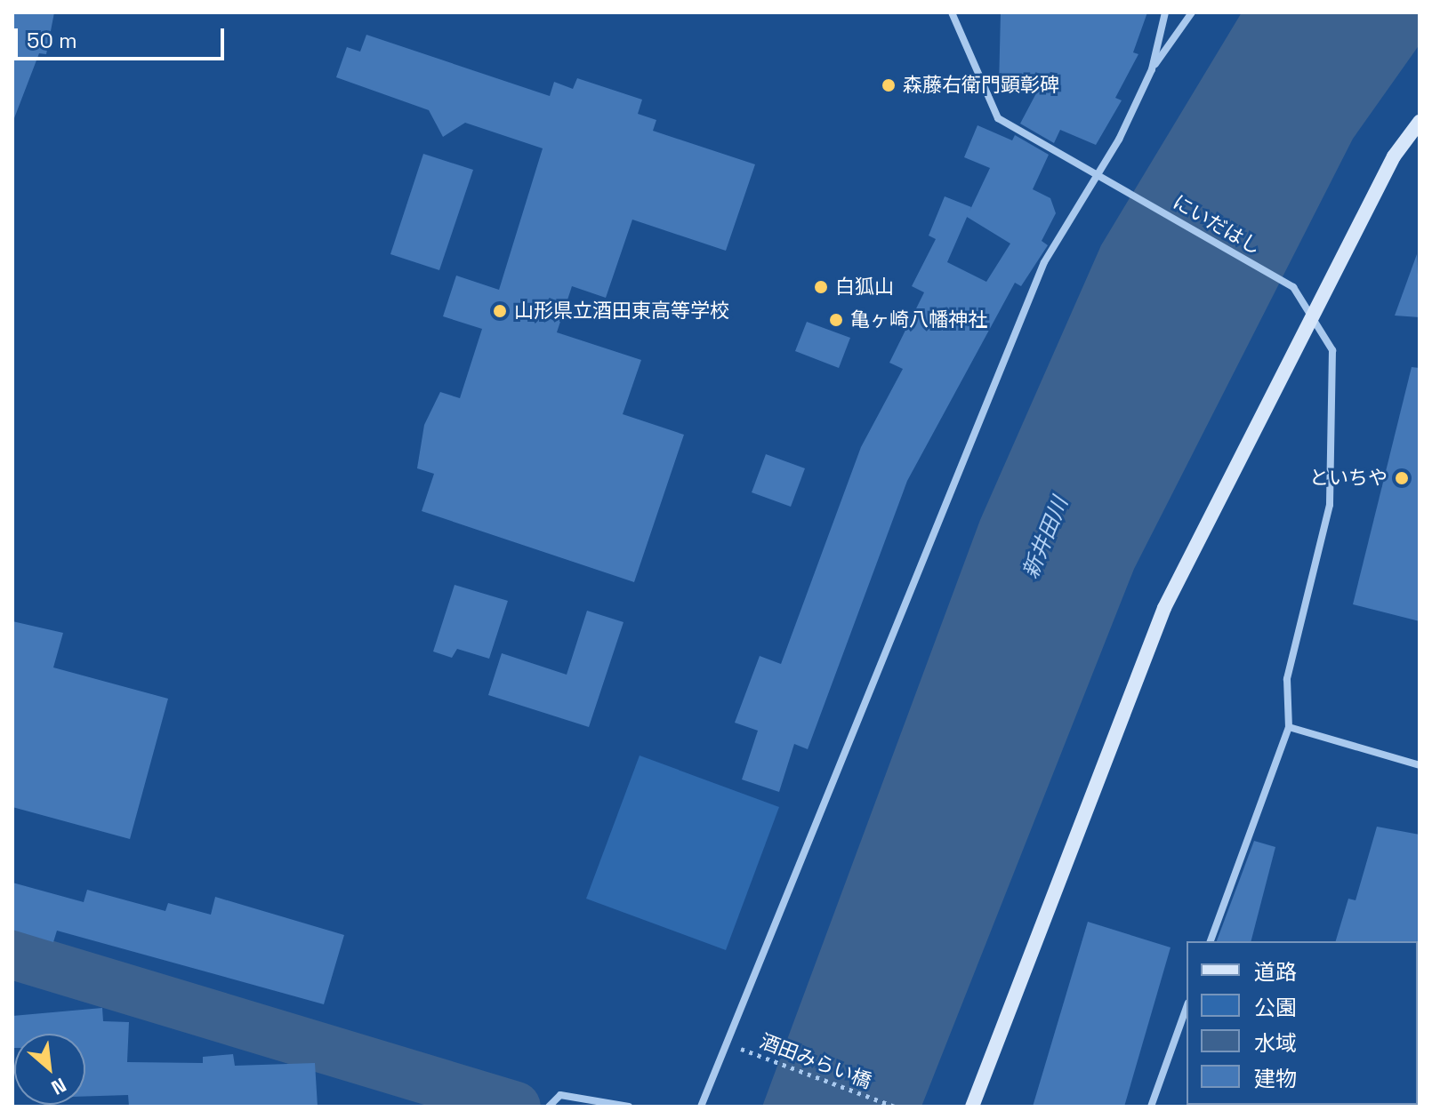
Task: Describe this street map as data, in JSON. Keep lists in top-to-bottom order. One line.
{"streets":{"street":["にいだはし"],"path":["酒田みらい橋"]},"water":["新井田川"],"places":["森藤右衛門顕彰碑","白狐山","山形県立酒田東高等学校","亀ヶ崎八幡神社","といちや"],"legend":["道路","公園","水域","建物"],"scale_bar":"50 m","north":"bottom right"}
